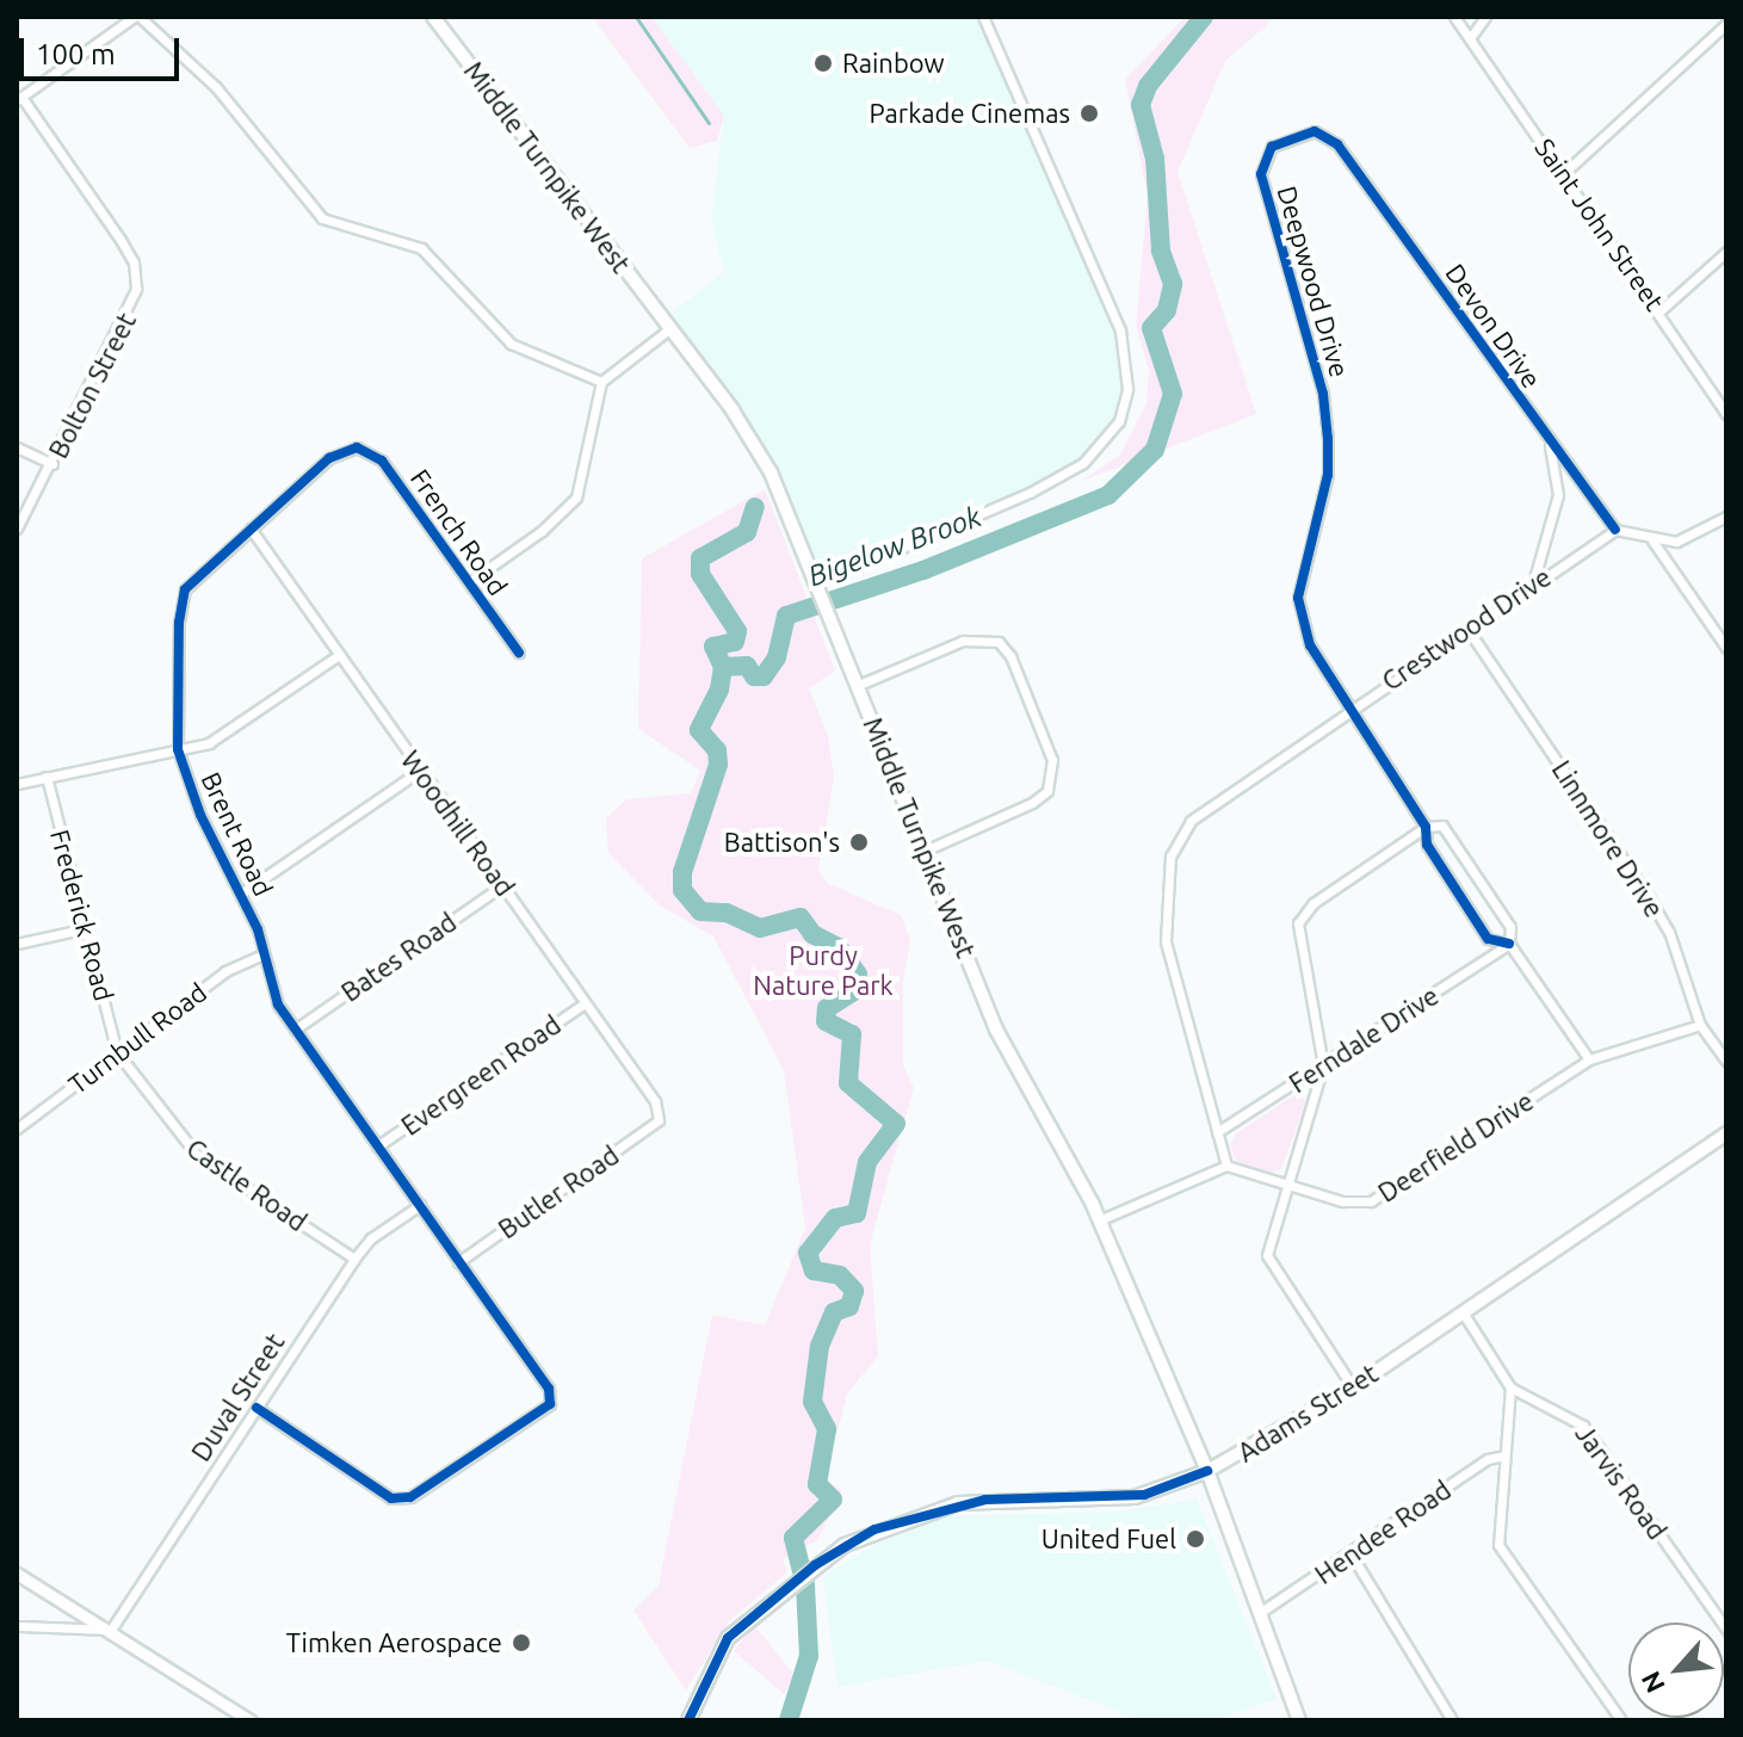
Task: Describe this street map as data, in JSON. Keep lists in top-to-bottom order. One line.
{"streets":{"main road":["Middle Turnpike West","Adams Street"],"street":["Saint John Street","Deepwood Drive","Devon Drive","Bolton Street","French Road","Crestwood Drive","Woodhill Road","Brent Road","Linnmore Drive","Frederick Road","Bates Road","Turnbull Road","Ferndale Drive","Evergreen Road","Deerfield Drive","Castle Road","Butler Road","Duval Street","Jarvis Road","Hendee Road"]},"crossings":[["Middle Turnpike West","Adams Street"],["Middle Turnpike West","Hendee Road"],["Deepwood Drive","Devon Drive"],["Deepwood Drive","Crestwood Drive"],["Deepwood Drive","Ferndale Drive"],["Deepwood Drive","Deerfield Drive"],["Devon Drive","Crestwood Drive"],["French Road","Brent Road"],["Crestwood Drive","Linnmore Drive"],["Crestwood Drive","Ferndale Drive"],["Crestwood Drive","Deerfield Drive"],["Woodhill Road","Brent Road"],["Woodhill Road","Bates Road"],["Woodhill Road","Evergreen Road"],["Woodhill Road","Butler Road"],["Brent Road","Bates Road"],["Brent Road","Turnbull Road"],["Brent Road","Evergreen Road"],["Brent Road","Butler Road"],["Brent Road","Duval Street"],["Linnmore Drive","Deerfield Drive"],["Frederick Road","Turnbull Road"],["Frederick Road","Castle Road"],["Turnbull Road","Castle Road"],["Castle Road","Duval Street"],["Adams Street","Jarvis Road"]],"water":["Bigelow Brook"],"parks":["Purdy Nature Park"],"places":["Rainbow","Parkade Cinemas","Battison's","United Fuel","Timken Aerospace"],"scale_bar":"100 m","north":"bottom left"}
